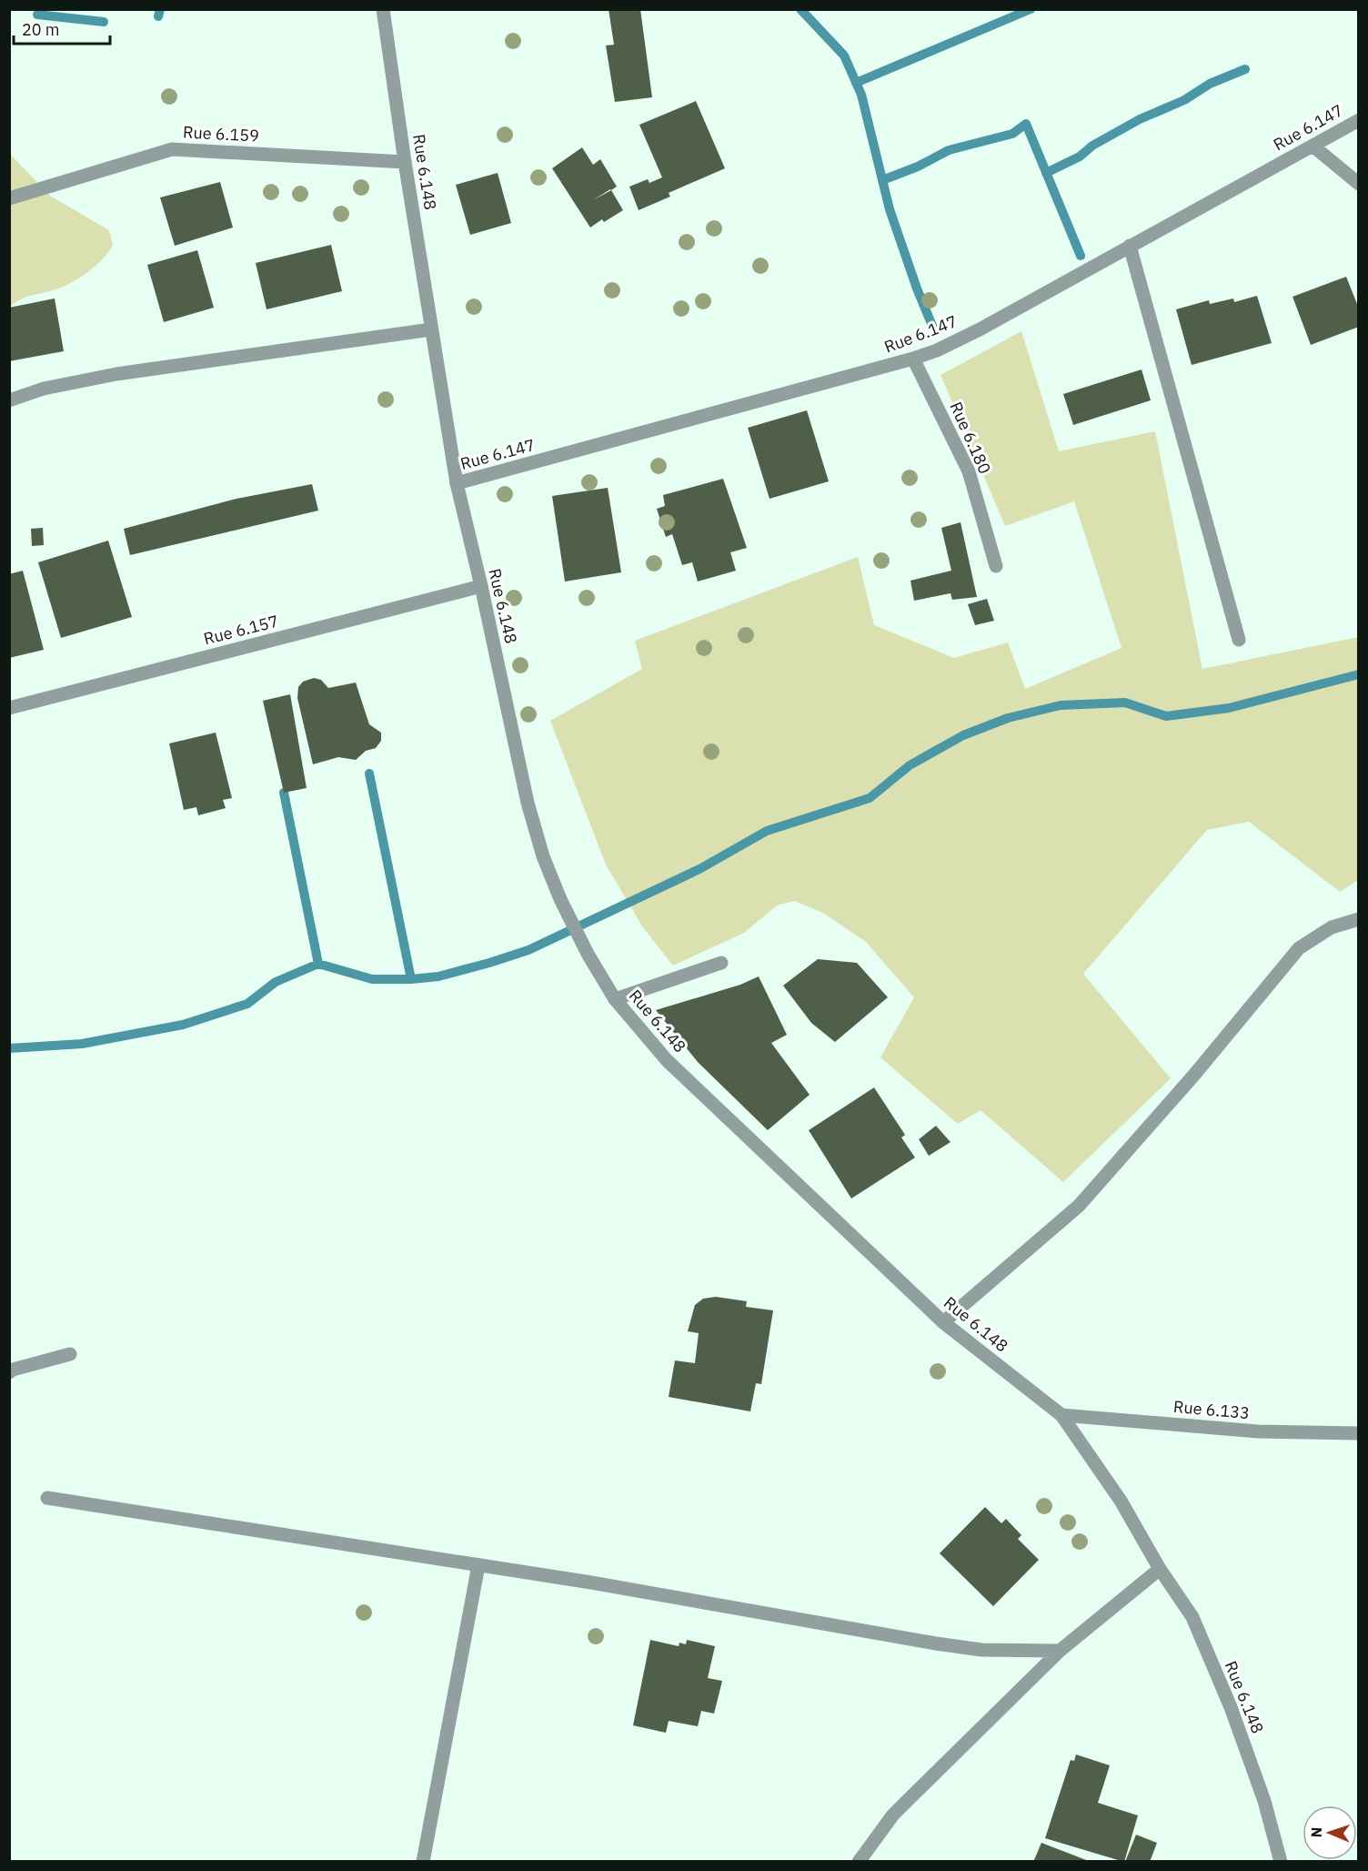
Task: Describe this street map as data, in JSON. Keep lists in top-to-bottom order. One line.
{"streets":{"street":["Rue 6.147","Rue 6.159","Rue 6.148","Rue 6.180","Rue 6.157","Rue 6.133"]},"crossings":[["Rue 6.147","Rue 6.148"],["Rue 6.147","Rue 6.180"],["Rue 6.159","Rue 6.148"],["Rue 6.148","Rue 6.157"],["Rue 6.148","Rue 6.133"]],"scale_bar":"20 m","north":"left"}
